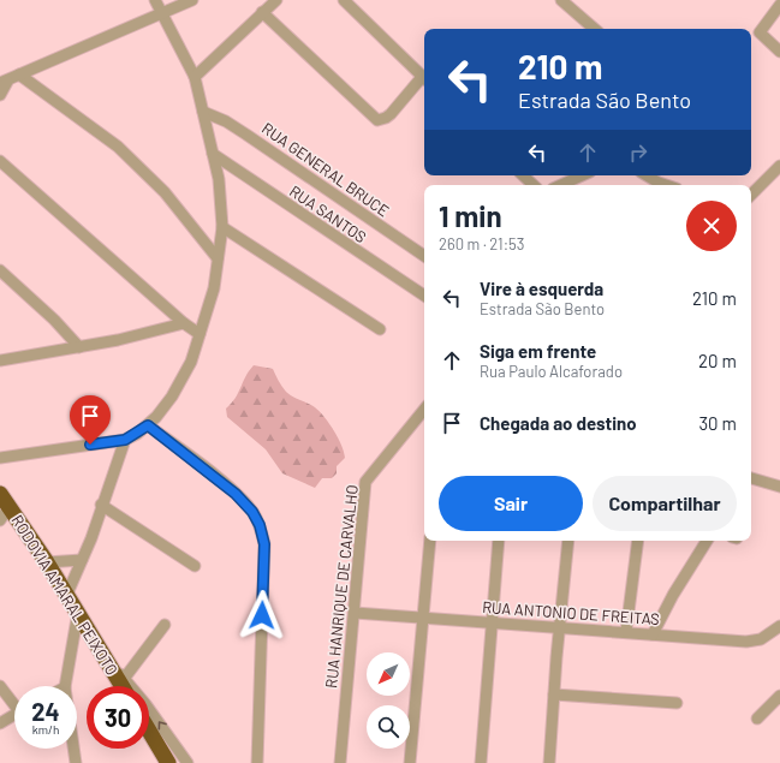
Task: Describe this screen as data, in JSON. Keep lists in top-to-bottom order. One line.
{"streets":{"highway":["RODOVIA AMARAL PEIXOTO"],"street":["RUA GENERAL BRUCE","RUA SANTOS","RUA HANRIQUE DE CARVALHO","RUA ANTONIO DE FREITAS"]},"crossings":[["RUA HANRIQUE DE CARVALHO","RUA ANTONIO DE FREITAS"]],"north":"bottom left","page":{"turn":["210 m","Estrada São Bento"],"heading":["1 min","260 m · 21:53"],"list":[{"name":"Vire à esquerda","note":"Estrada São Bento","value":"210 m"},{"name":"Siga em frente","note":"Rua Paulo Alcaforado","value":"20 m"},{"name":"Chegada ao destino","value":"30 m"}],"buttons":["Sair","Compartilhar"],"speed":"24 km/h","limit":"30"}}
